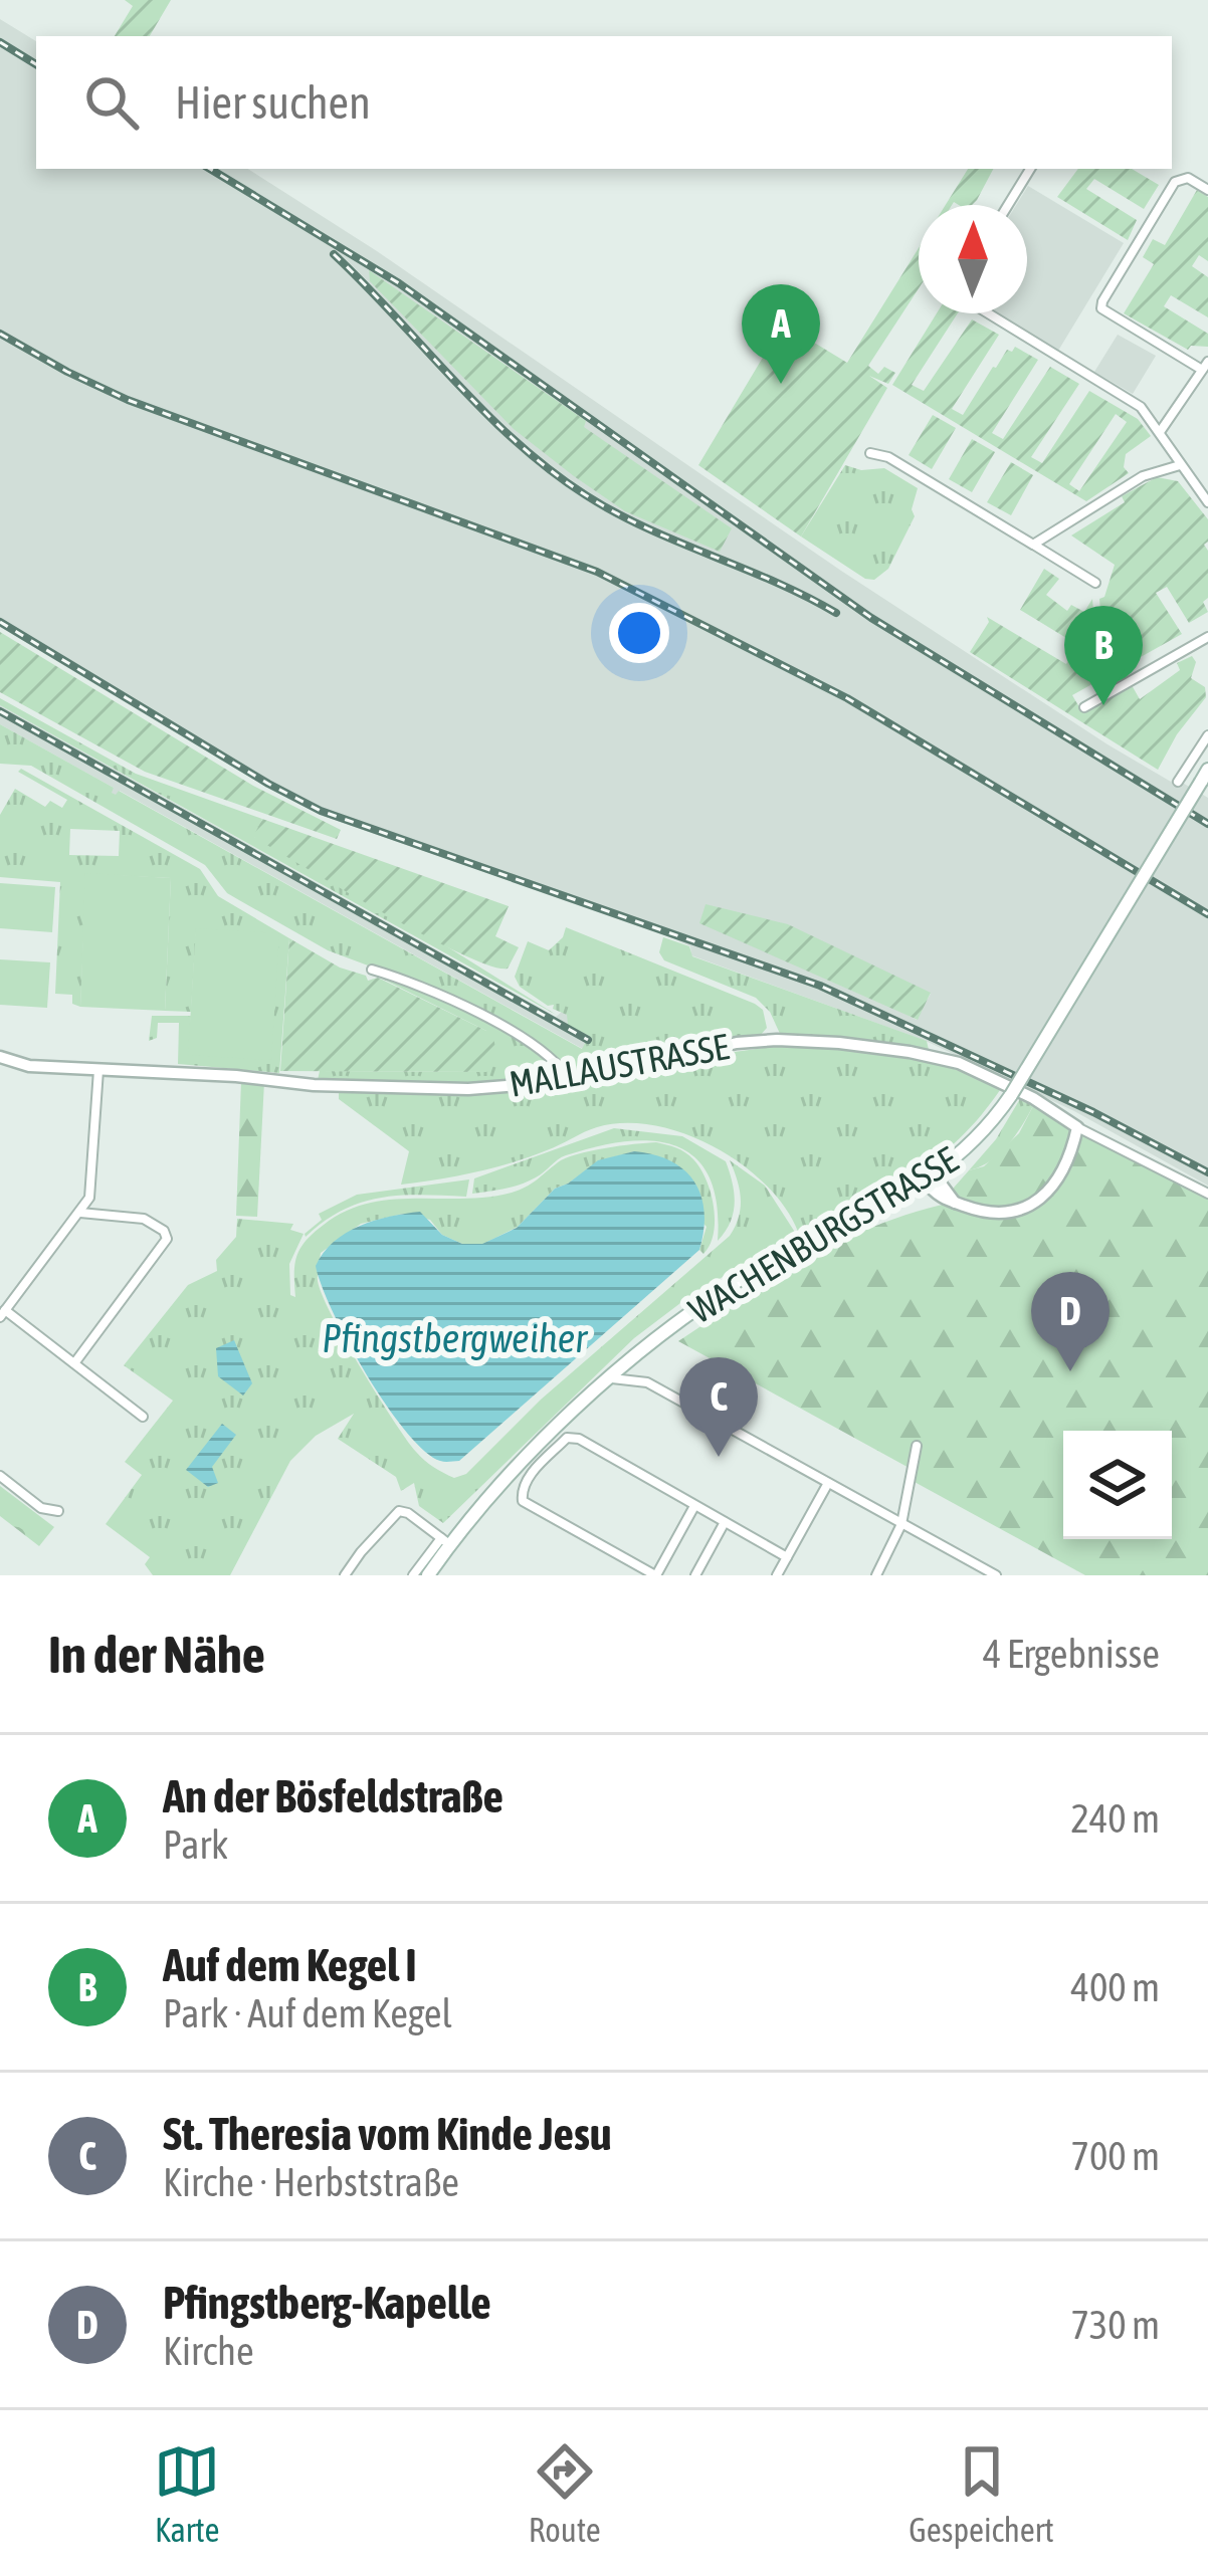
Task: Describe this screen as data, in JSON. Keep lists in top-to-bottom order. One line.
{"streets":{"main road":["WACHENBURGSTRASSE"],"street":["MALLAUSTRASSE"]},"water":["Pfingstbergweiher"],"north":"top","page":{"search":"Hier suchen","pins":["A","B","D","C"],"heading":["In der Nähe","4 Ergebnisse"],"list":[{"mark":"A","name":"An der Bösfeldstraße","note":"Park","value":"240 m"},{"mark":"B","name":"Auf dem Kegel I","note":"Park · Auf dem Kegel","value":"400 m"},{"mark":"C","name":"St. Theresia vom Kinde Jesu","note":"Kirche · Herbststraße","value":"700 m"},{"mark":"D","name":"Pfingstberg-Kapelle","note":"Kirche","value":"730 m"}],"nav":["Karte","Route","Gespeichert"]}}
